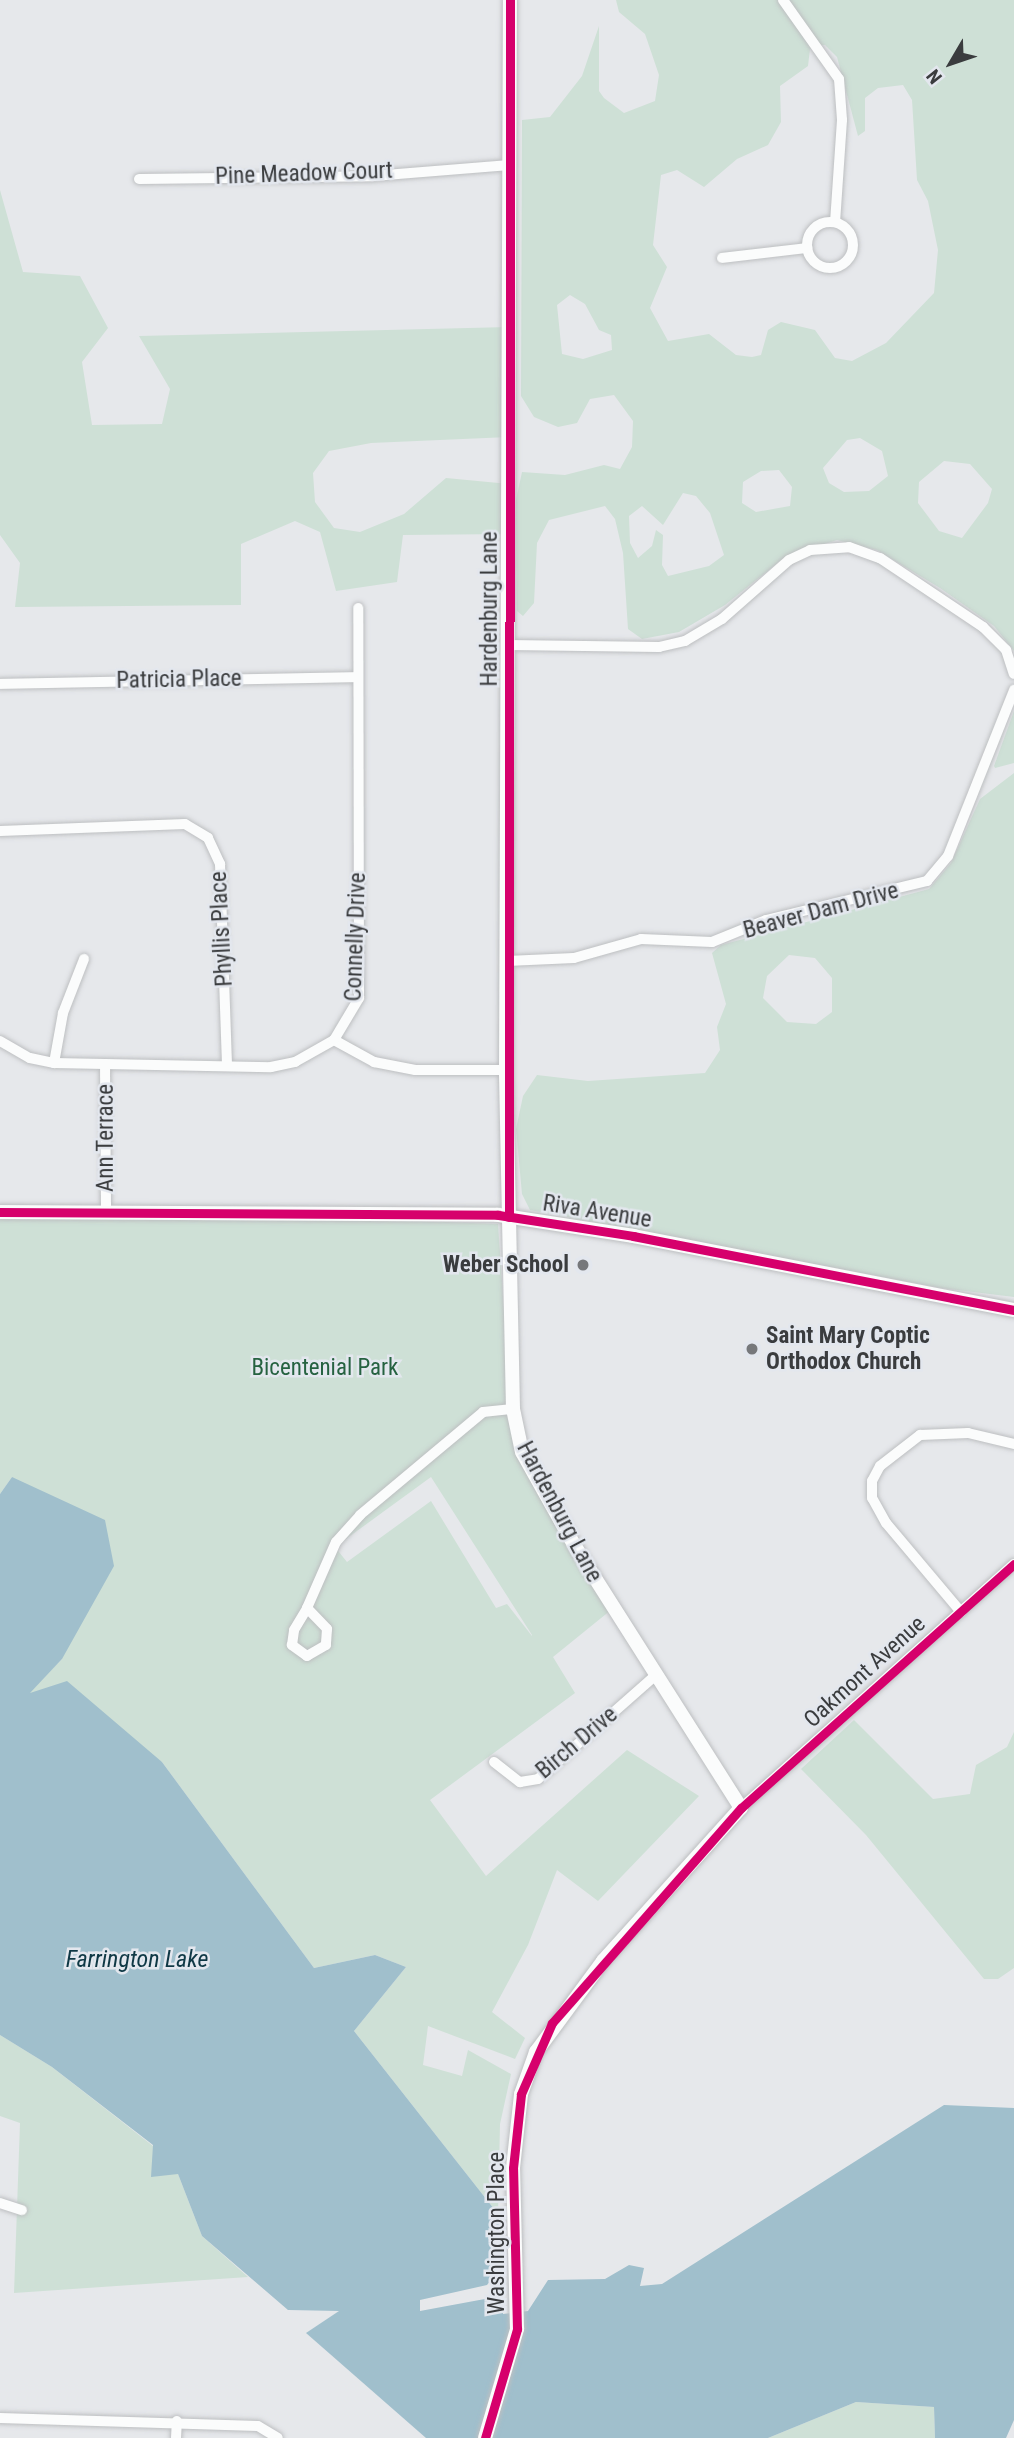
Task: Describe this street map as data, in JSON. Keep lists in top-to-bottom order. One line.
{"streets":{"street":["Pine Meadow Court","Hardenburg Lane","Patricia Place","Beaver Dam Drive","Phyllis Place","Connelly Drive","Ann Terrace","Riva Avenue","Oakmont Avenue","Birch Drive","Washington Place"]},"crossings":[["Pine Meadow Court","Hardenburg Lane"],["Hardenburg Lane","Beaver Dam Drive"],["Hardenburg Lane","Riva Avenue"],["Hardenburg Lane","Oakmont Avenue"],["Hardenburg Lane","Birch Drive"],["Hardenburg Lane","Washington Place"],["Patricia Place","Connelly Drive"],["Phyllis Place","Connelly Drive"],["Connelly Drive","Ann Terrace"],["Ann Terrace","Riva Avenue"],["Oakmont Avenue","Washington Place"]],"water":["Farrington Lake"],"parks":["Bicentenial Park"],"places":["Weber School","Saint Mary Coptic Orthodox Church"],"north":"bottom left"}
